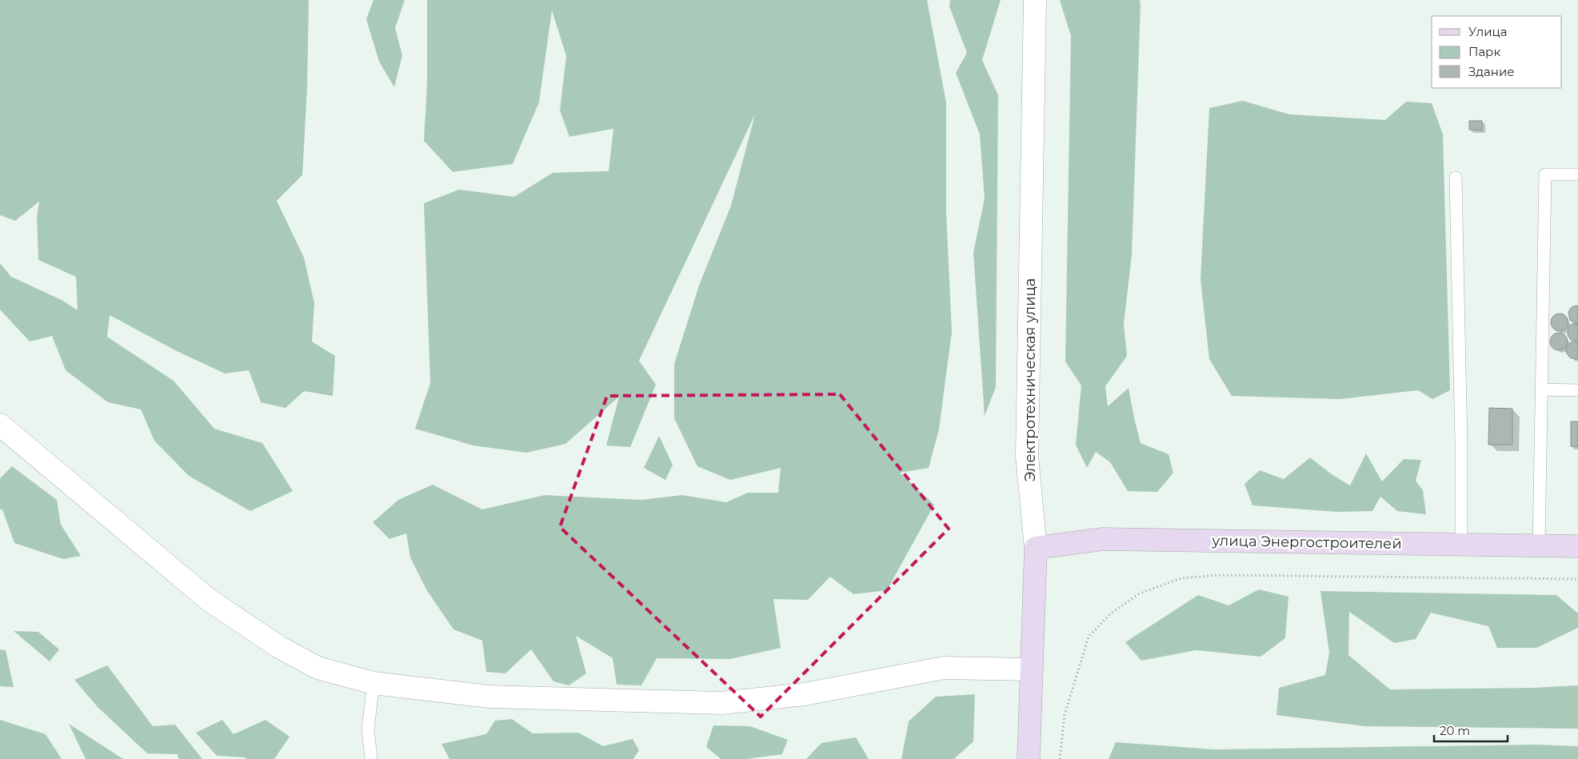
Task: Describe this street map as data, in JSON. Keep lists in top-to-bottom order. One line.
{"streets":{"main road":["Электротехническая улица","улица Энергостроителей"]},"crossings":[["Электротехническая улица","улица Энергостроителей"]],"legend":["Улица","Парк","Здание"],"scale_bar":"20 m"}
